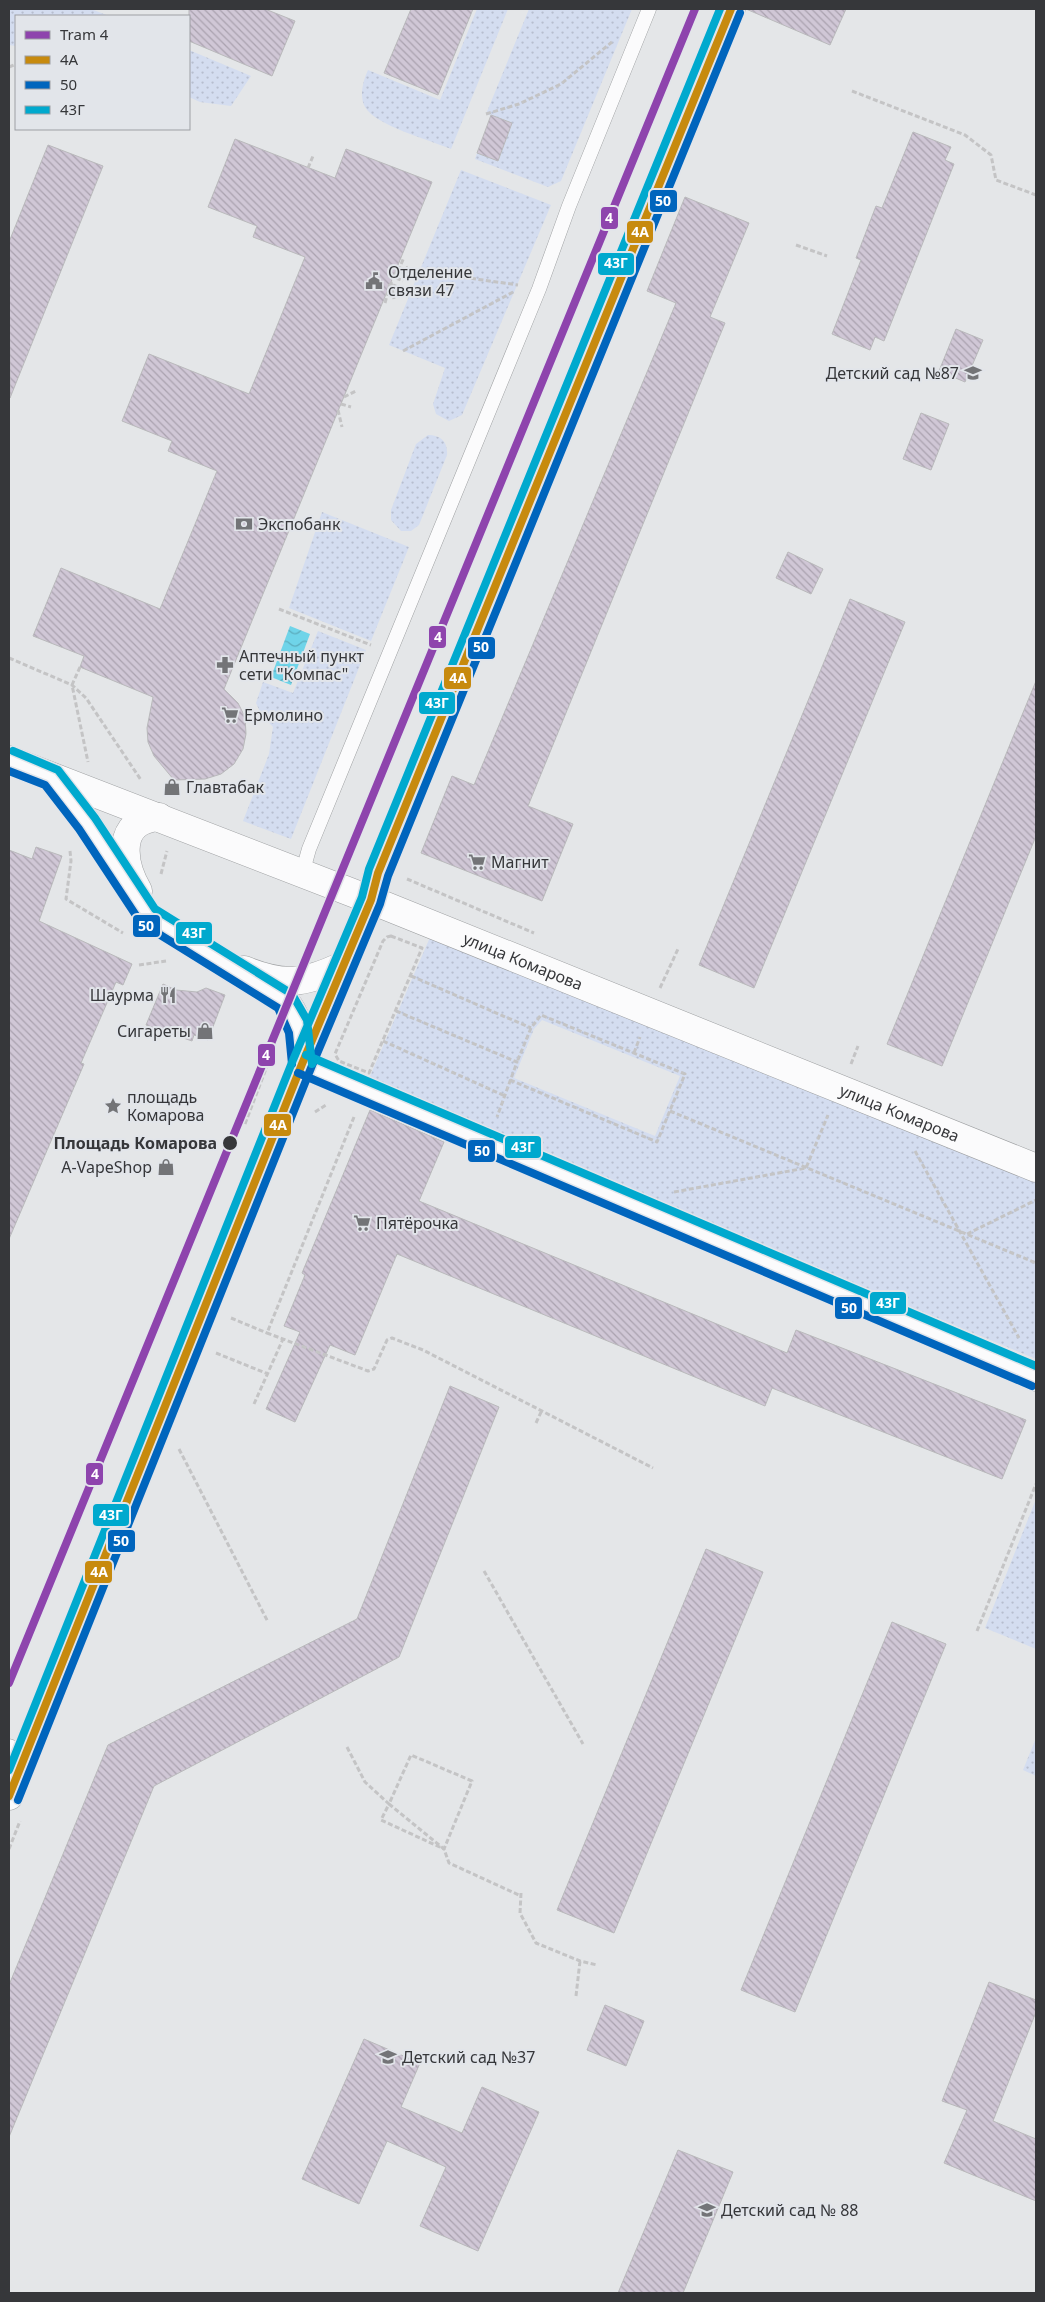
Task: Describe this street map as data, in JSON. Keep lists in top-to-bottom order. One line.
{"streets":{"street":["улица Комарова"]},"places":{"public building":["Отделение связи 47"],"school or university":["Детский сад №87","Детский сад №37","Детский сад № 88"],"bank":["Экспобанк"],"pharmacy":["Аптечный пункт сети \"Компас\""],"supermarket":["Ермолино","Магнит","Пятёрочка"],"shop":["Главтабак","Сигареты","A-VapeShop"],"restaurant":["Шаурма"],"place":["площадь Комарова"],"other":["Площадь Комарова"]},"lines":["tram line 4","transit line 4А","transit line 43Г","transit line 50"],"legend":["Tram 4","4А","50","43Г"]}
